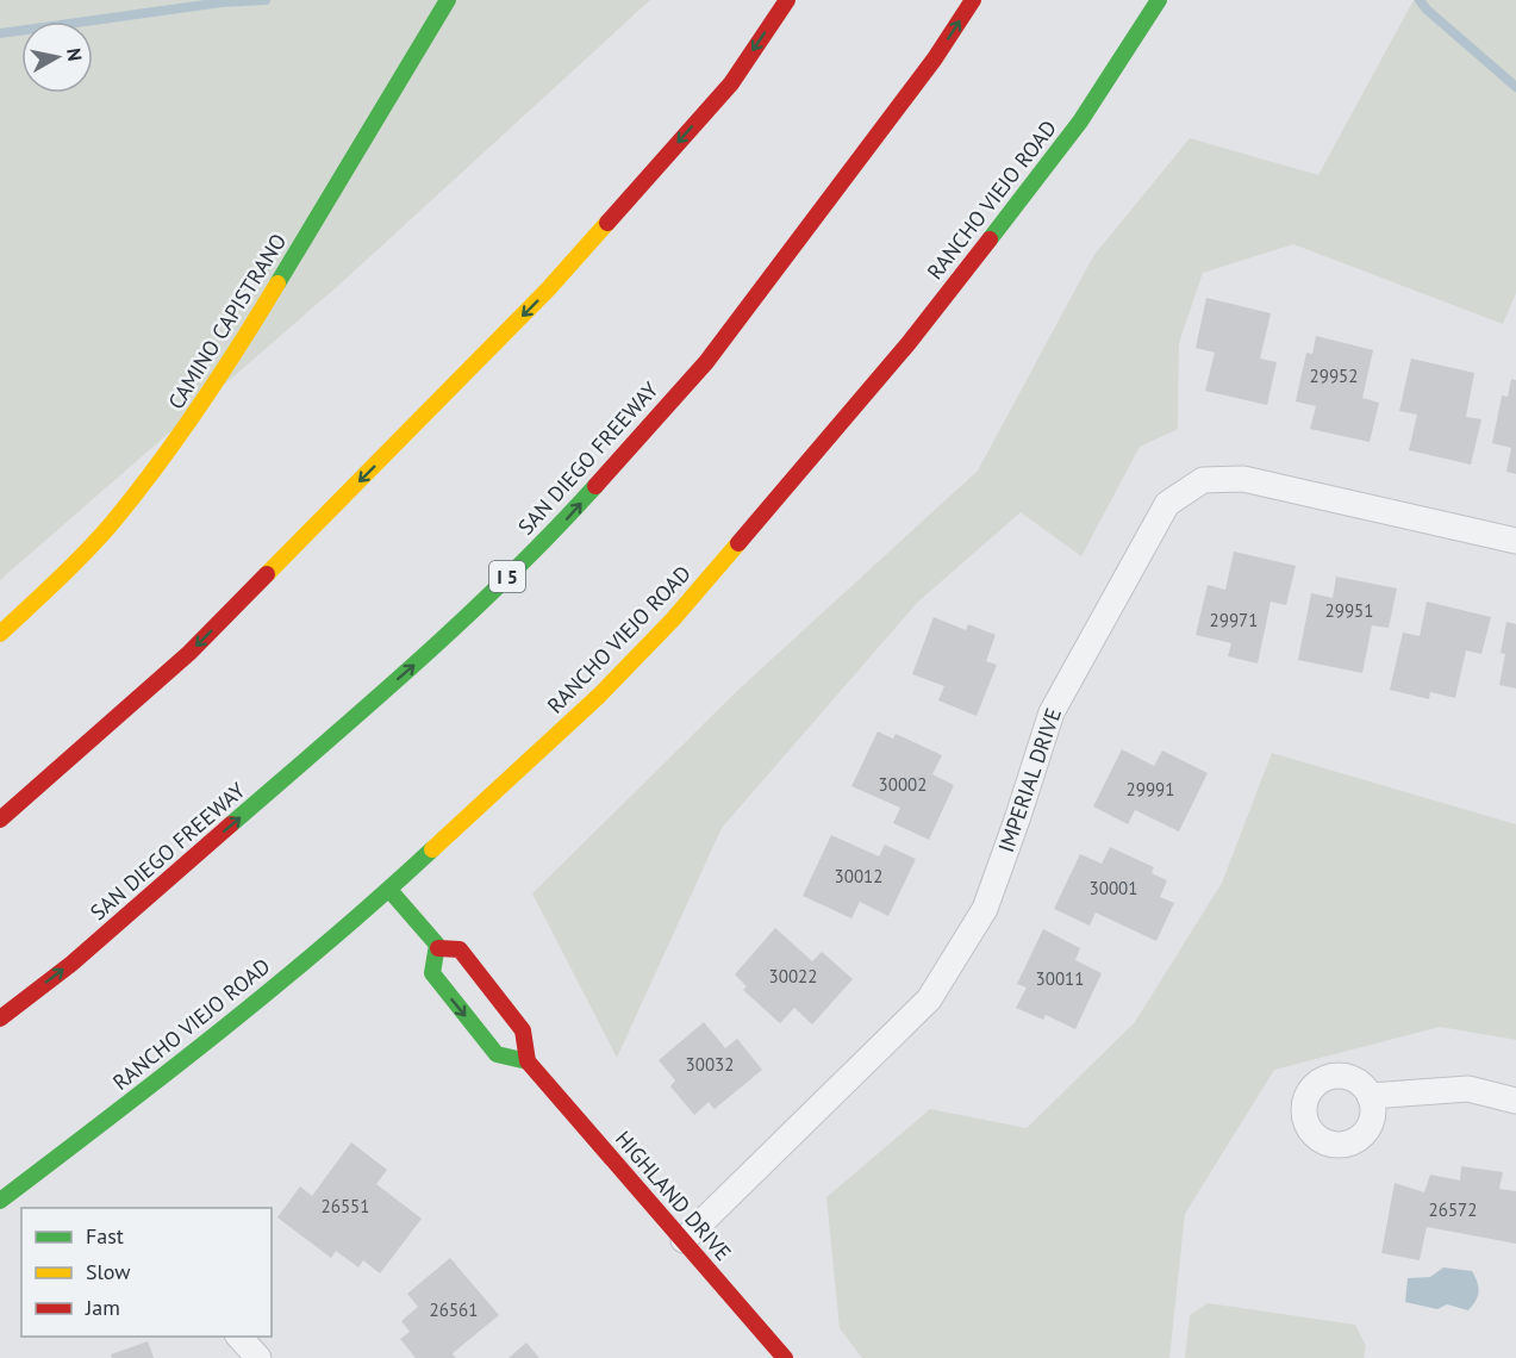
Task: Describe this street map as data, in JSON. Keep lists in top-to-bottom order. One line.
{"streets":{"main road":["RANCHO VIEJO ROAD","CAMINO CAPISTRANO","SAN DIEGO FREEWAY","I 5","HIGHLAND DRIVE"],"street":["IMPERIAL DRIVE"]},"crossings":[["RANCHO VIEJO ROAD","HIGHLAND DRIVE"],["IMPERIAL DRIVE","HIGHLAND DRIVE"]],"one_way":["SAN DIEGO FREEWAY"],"house_numbers":["29952","29951","29971","30002","29991","30012","30001","30022","30011","30032","26551","26572","26561"],"legend":["Fast","Slow","Jam"],"north":"right"}
